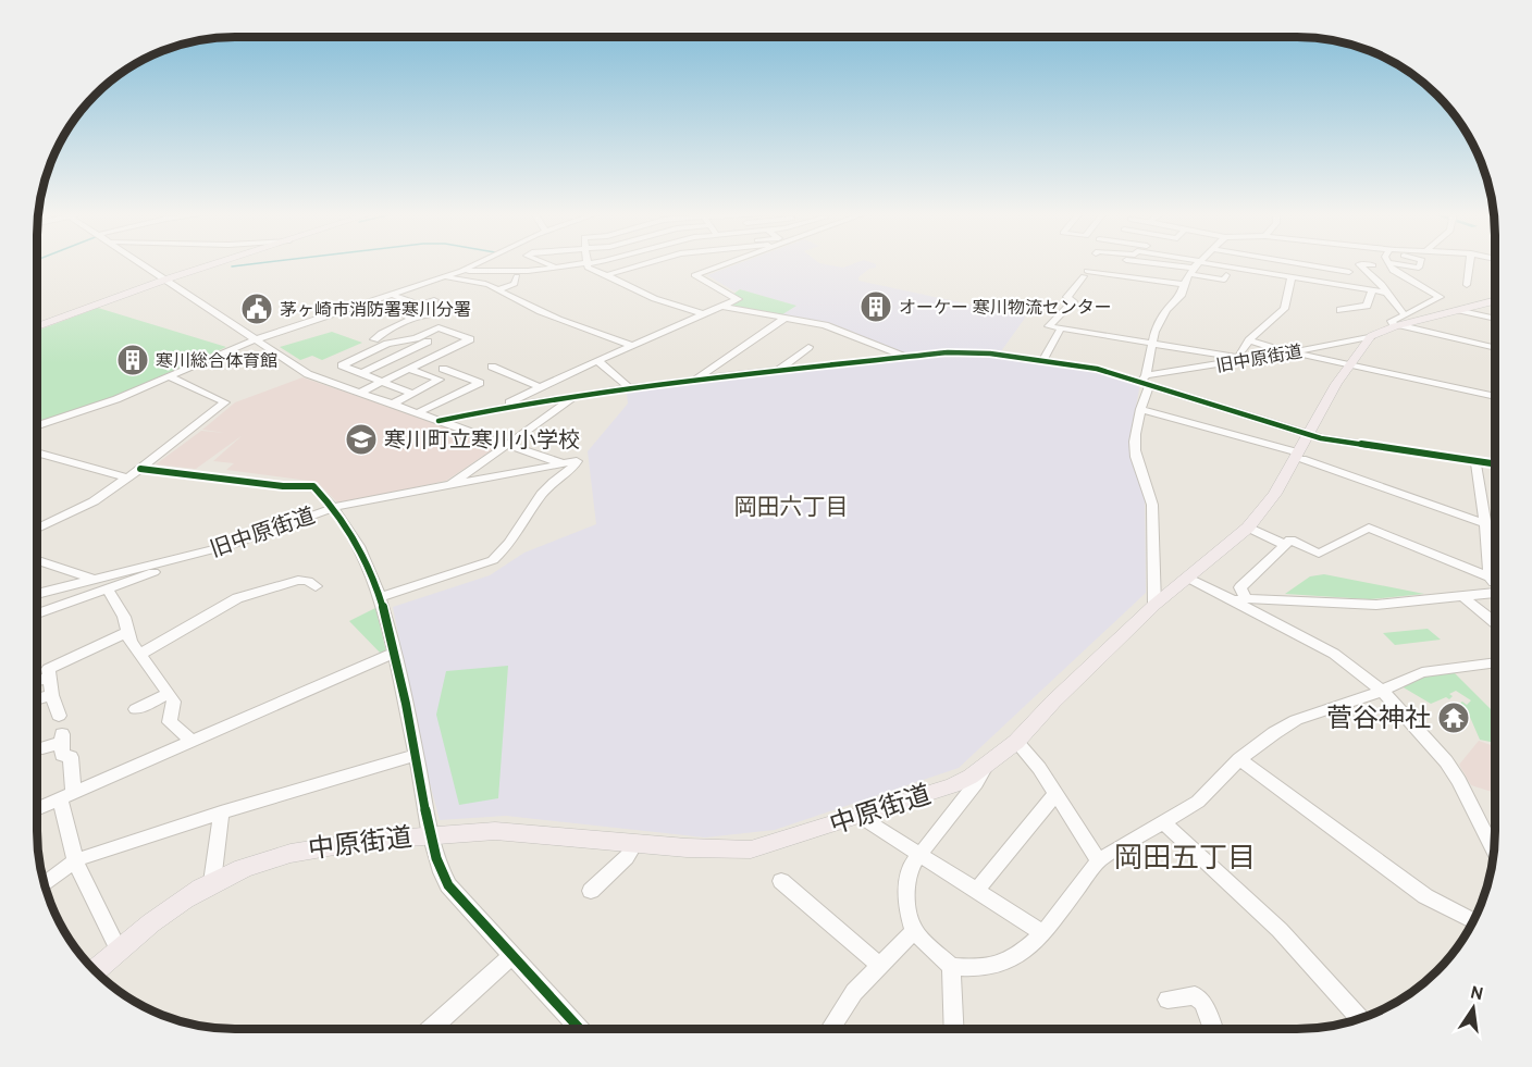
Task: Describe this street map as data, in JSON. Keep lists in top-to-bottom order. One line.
{"streets":{"main road":["中原街道"],"street":["旧中原街道"]},"crossings":[["旧中原街道","中原街道"]],"districts":["岡田六丁目","岡田五丁目"],"places":{"building":["オーケー 寒川物流センター","寒川総合体育館"],"public building":["茅ヶ崎市消防署寒川分署"],"school or university":["寒川町立寒川小学校"],"temple":["菅谷神社"]},"north":"top"}
